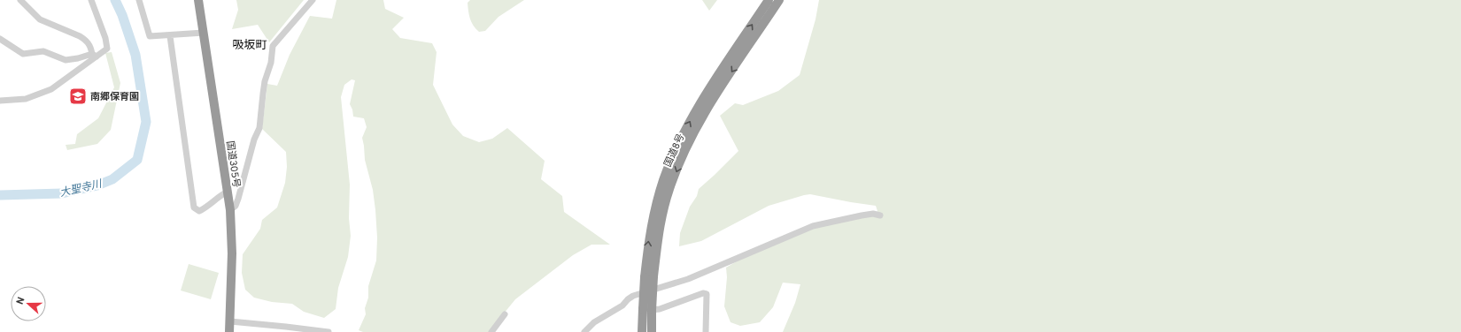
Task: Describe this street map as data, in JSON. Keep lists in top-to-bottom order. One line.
{"streets":{"highway":["国道8号","国道305号"]},"districts":["吸坂町"],"water":["大聖寺川"],"places":{"school or university":["南郷保育園"]},"north":"left"}
